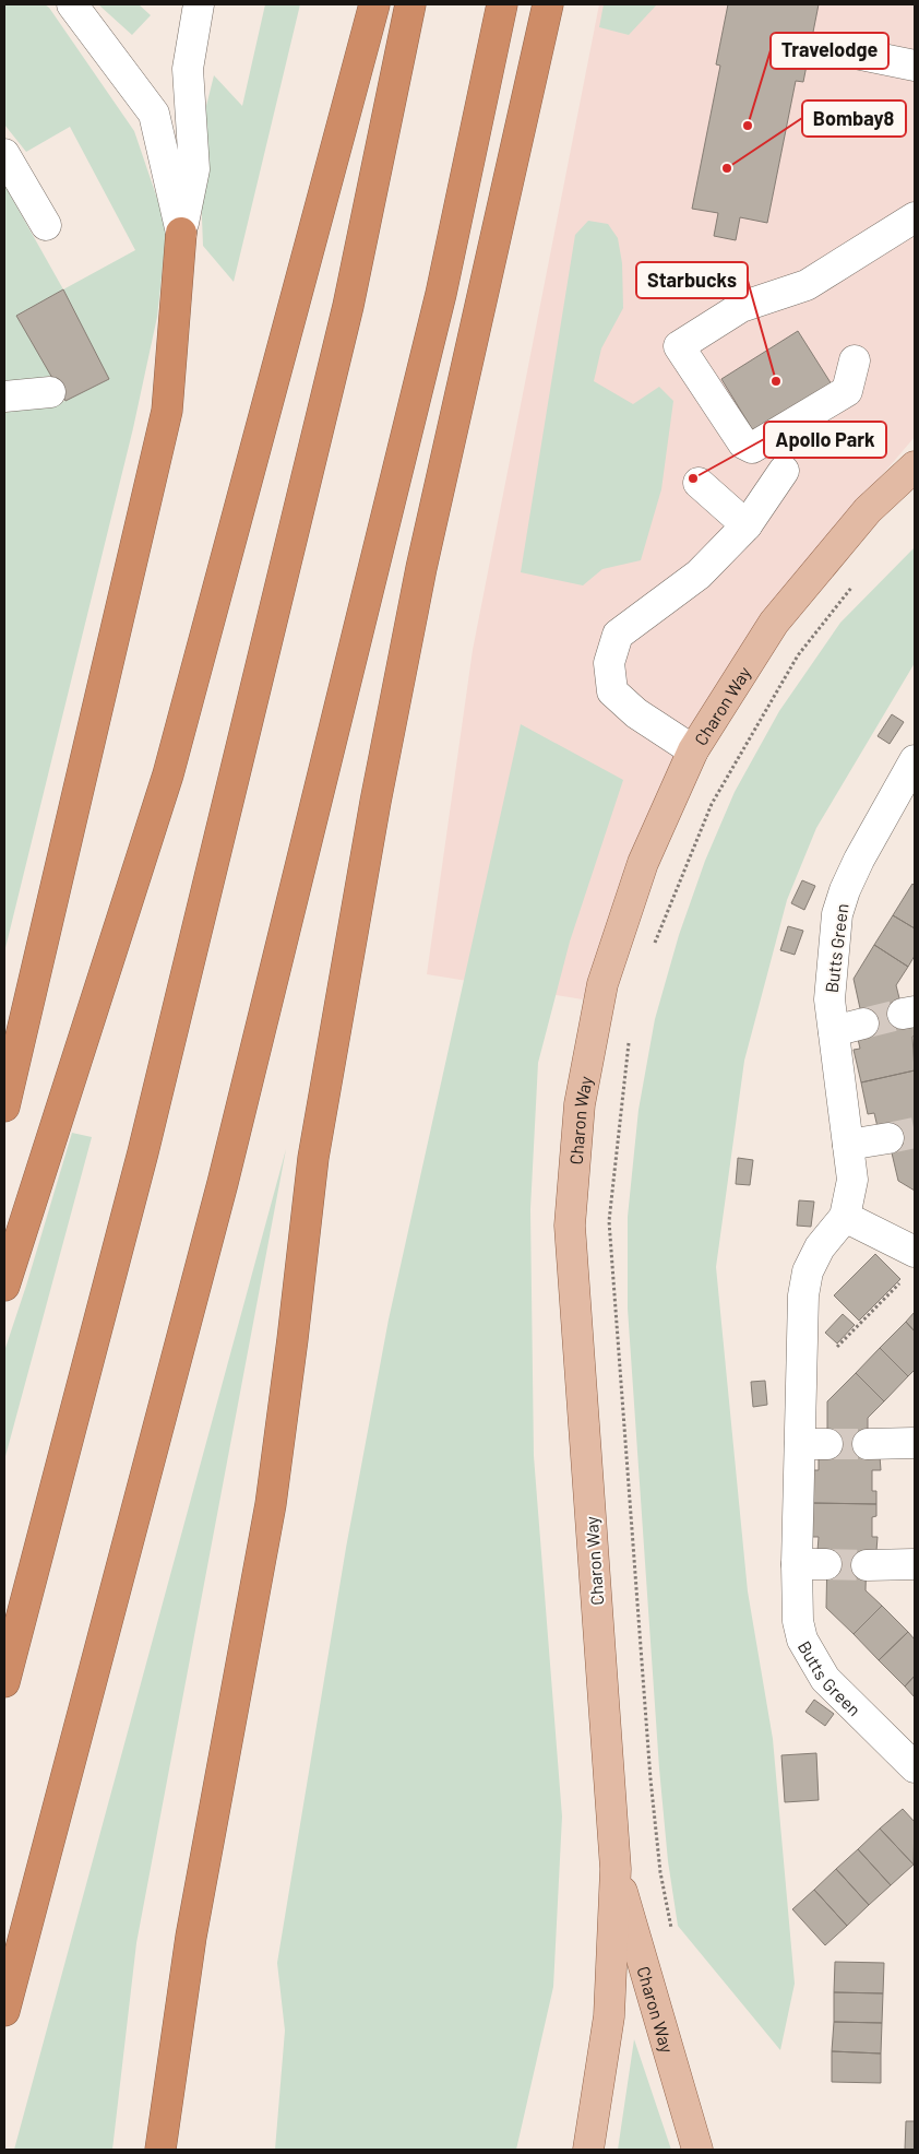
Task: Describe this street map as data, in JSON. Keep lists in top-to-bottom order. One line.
{"streets":{"main road":["Charon Way"],"street":["Butts Green"]},"places":["Travelodge","Bombay8","Starbucks","Apollo Park"]}
